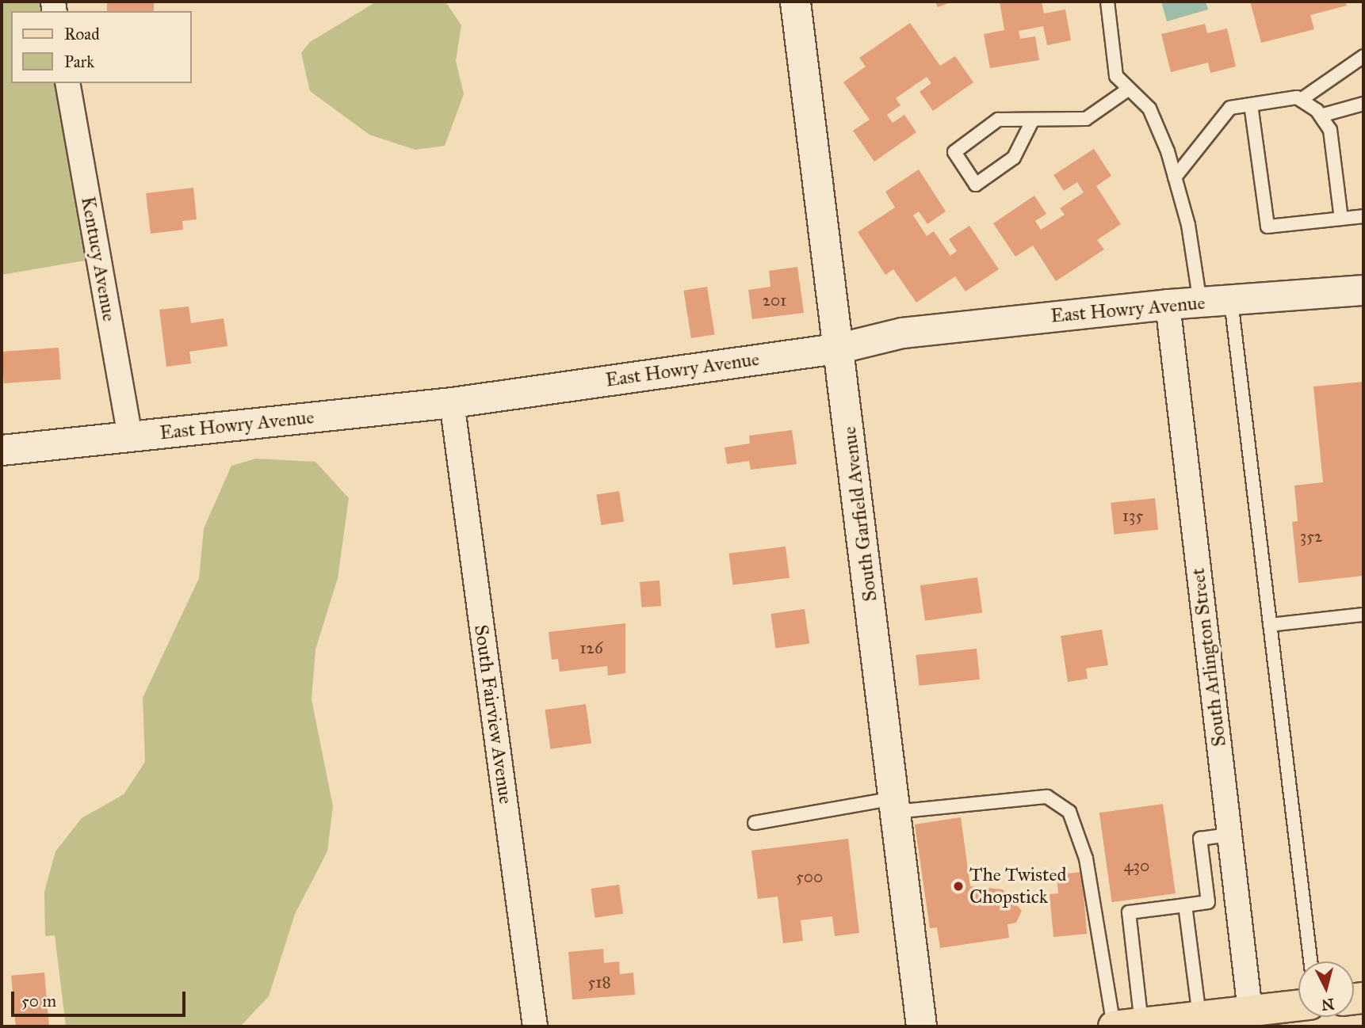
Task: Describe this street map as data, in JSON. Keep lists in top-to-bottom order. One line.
{"streets":{"street":["Kentucy Avenue","East Howry Avenue","South Garfield Avenue","South Arlington Street","South Fairview Avenue"]},"crossings":[["Kentucy Avenue","East Howry Avenue"],["East Howry Avenue","South Garfield Avenue"],["East Howry Avenue","South Arlington Street"],["East Howry Avenue","South Fairview Avenue"]],"places":["The Twisted Chopstick"],"house_numbers":["201","135","352","126","430","500","518"],"legend":["Road","Park"],"scale_bar":"50 m","north":"bottom"}
